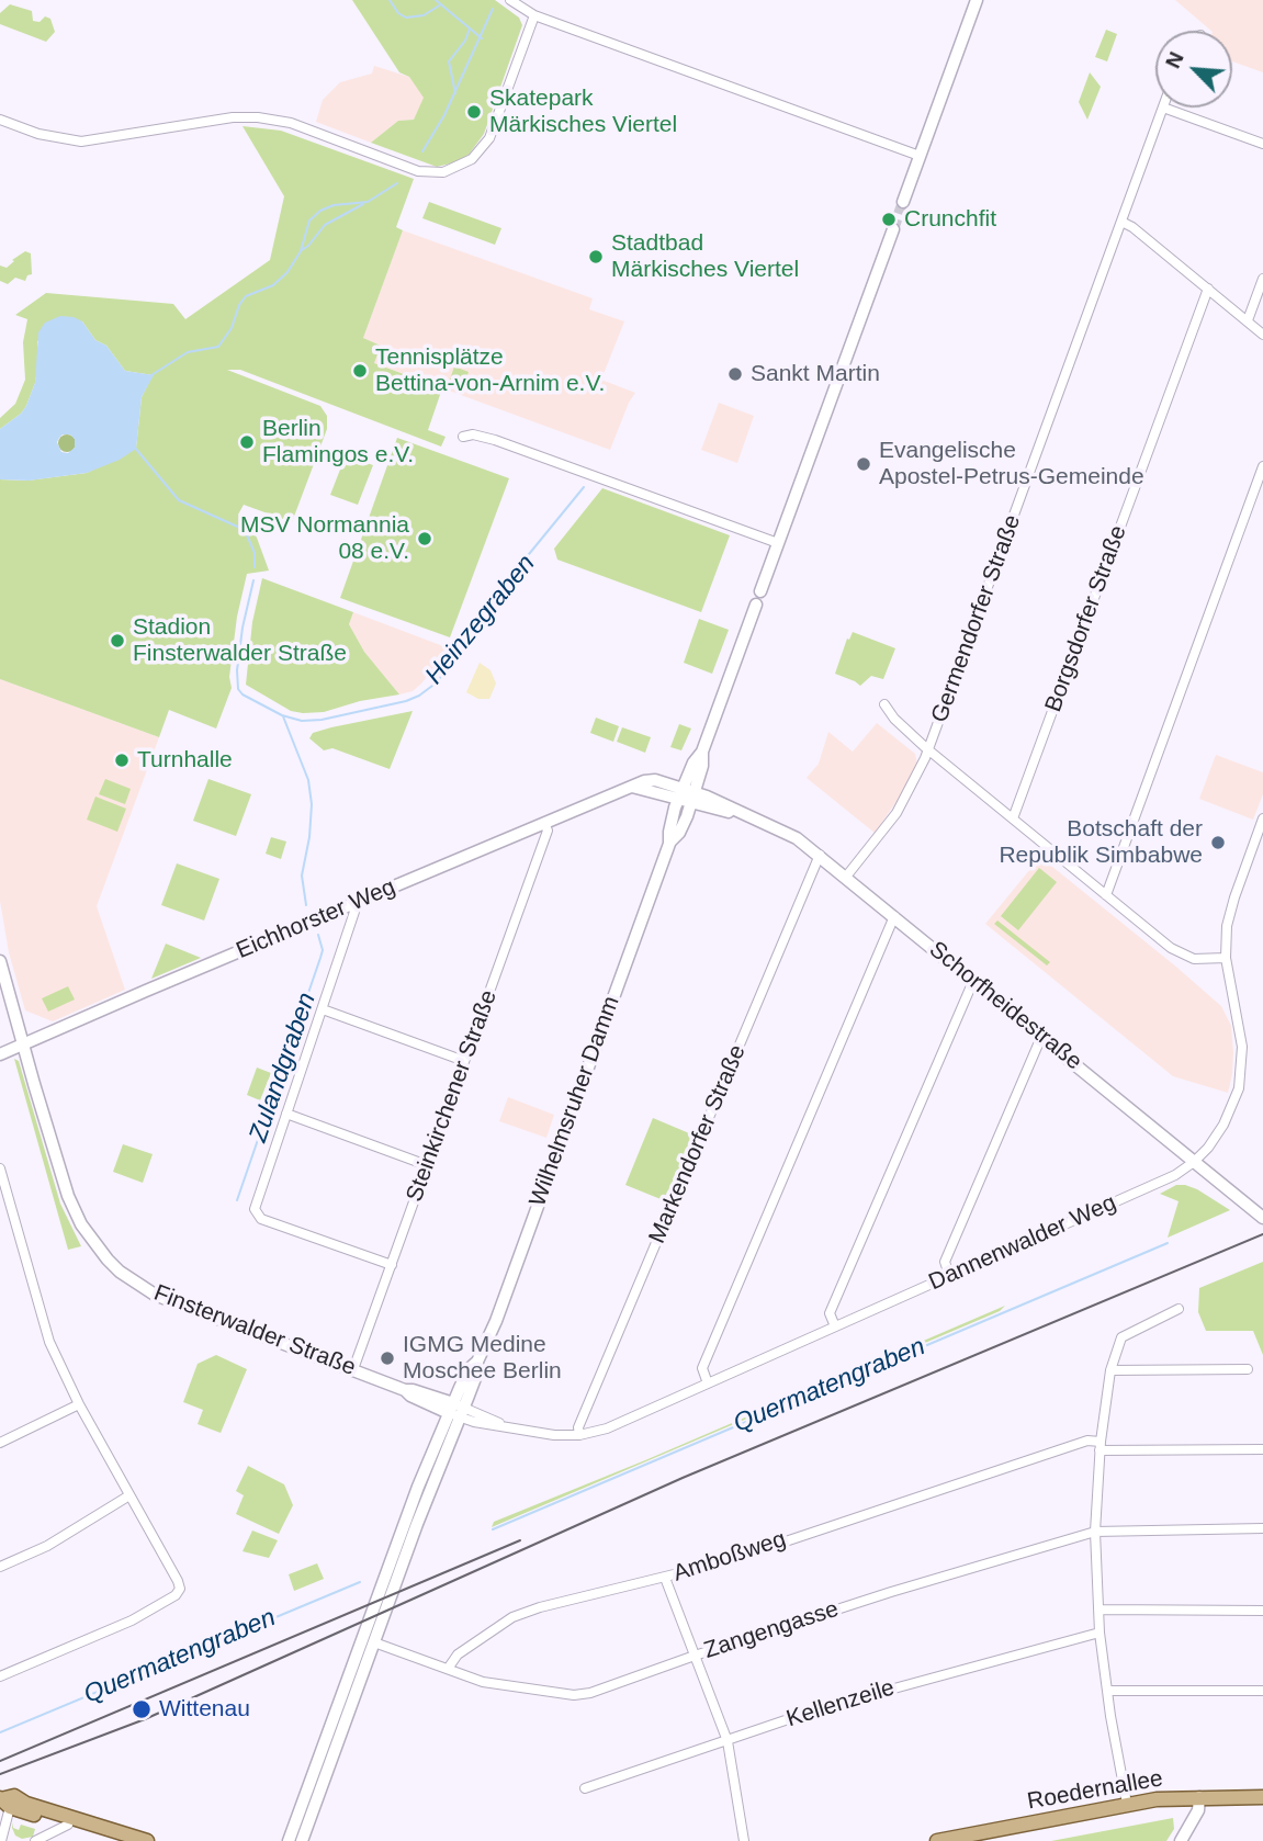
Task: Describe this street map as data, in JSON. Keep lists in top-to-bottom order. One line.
{"streets":{"main road":["Eichhorster Weg","Schorfheidestraße","Wilhelmsruher Damm","Finsterwalder Straße","Roedernallee"],"street":["Germendorfer Straße","Borgsdorfer Straße","Steinkirchener Straße","Markendorfer Straße","Dannenwalder Weg","Amboßweg","Zangengasse","Kellenzeile"]},"crossings":[["Germendorfer Straße","Schorfheidestraße"],["Eichhorster Weg","Schorfheidestraße"],["Eichhorster Weg","Steinkirchener Straße"],["Eichhorster Weg","Wilhelmsruher Damm"],["Eichhorster Weg","Finsterwalder Straße"],["Schorfheidestraße","Wilhelmsruher Damm"],["Schorfheidestraße","Markendorfer Straße"],["Schorfheidestraße","Dannenwalder Weg"],["Steinkirchener Straße","Finsterwalder Straße"],["Wilhelmsruher Damm","Dannenwalder Weg"],["Wilhelmsruher Damm","Finsterwalder Straße"],["Markendorfer Straße","Dannenwalder Weg"],["Dannenwalder Weg","Finsterwalder Straße"],["Amboßweg","Zangengasse"]],"water":["Heinzegraben","Zulandgraben","Quermatengraben"],"places":["Skatepark Märkisches Viertel","Crunchfit","Stadtbad Märkisches Viertel","Tennisplätze Bettina-von-Arnim e.V.","Sankt Martin","Berlin Flamingos e.V.","Evangelische Apostel-Petrus-Gemeinde","MSV Normannia 08 e.V.","Stadion Finsterwalder Straße","Turnhalle","Botschaft der Republik Simbabwe","IGMG Medine Moschee Berlin","Wittenau"],"north":"top left"}
